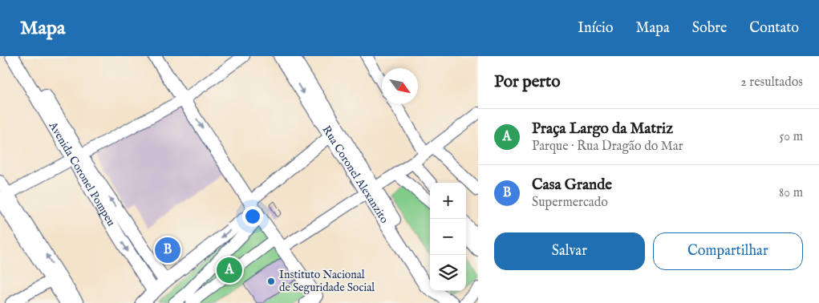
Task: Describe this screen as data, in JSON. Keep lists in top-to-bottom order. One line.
{"streets":{"main road":["Avenida Coronel Pompeu","Rua Coronel Alexanzito"]},"places":["Instituto Nacional de Seguridade Social"],"north":"bottom right","page":{"header":"Mapa","nav":["Início","Mapa","Sobre","Contato"],"heading":["Por perto","2 resultados"],"list":[{"mark":"A","name":"Praça Largo da Matriz","note":"Parque · Rua Dragão do Mar","value":"50 m"},{"mark":"B","name":"Casa Grande","note":"Supermercado","value":"80 m"}],"map_buttons":["+","−"],"buttons":["Salvar","Compartilhar"],"pins":["B","A"]}}
